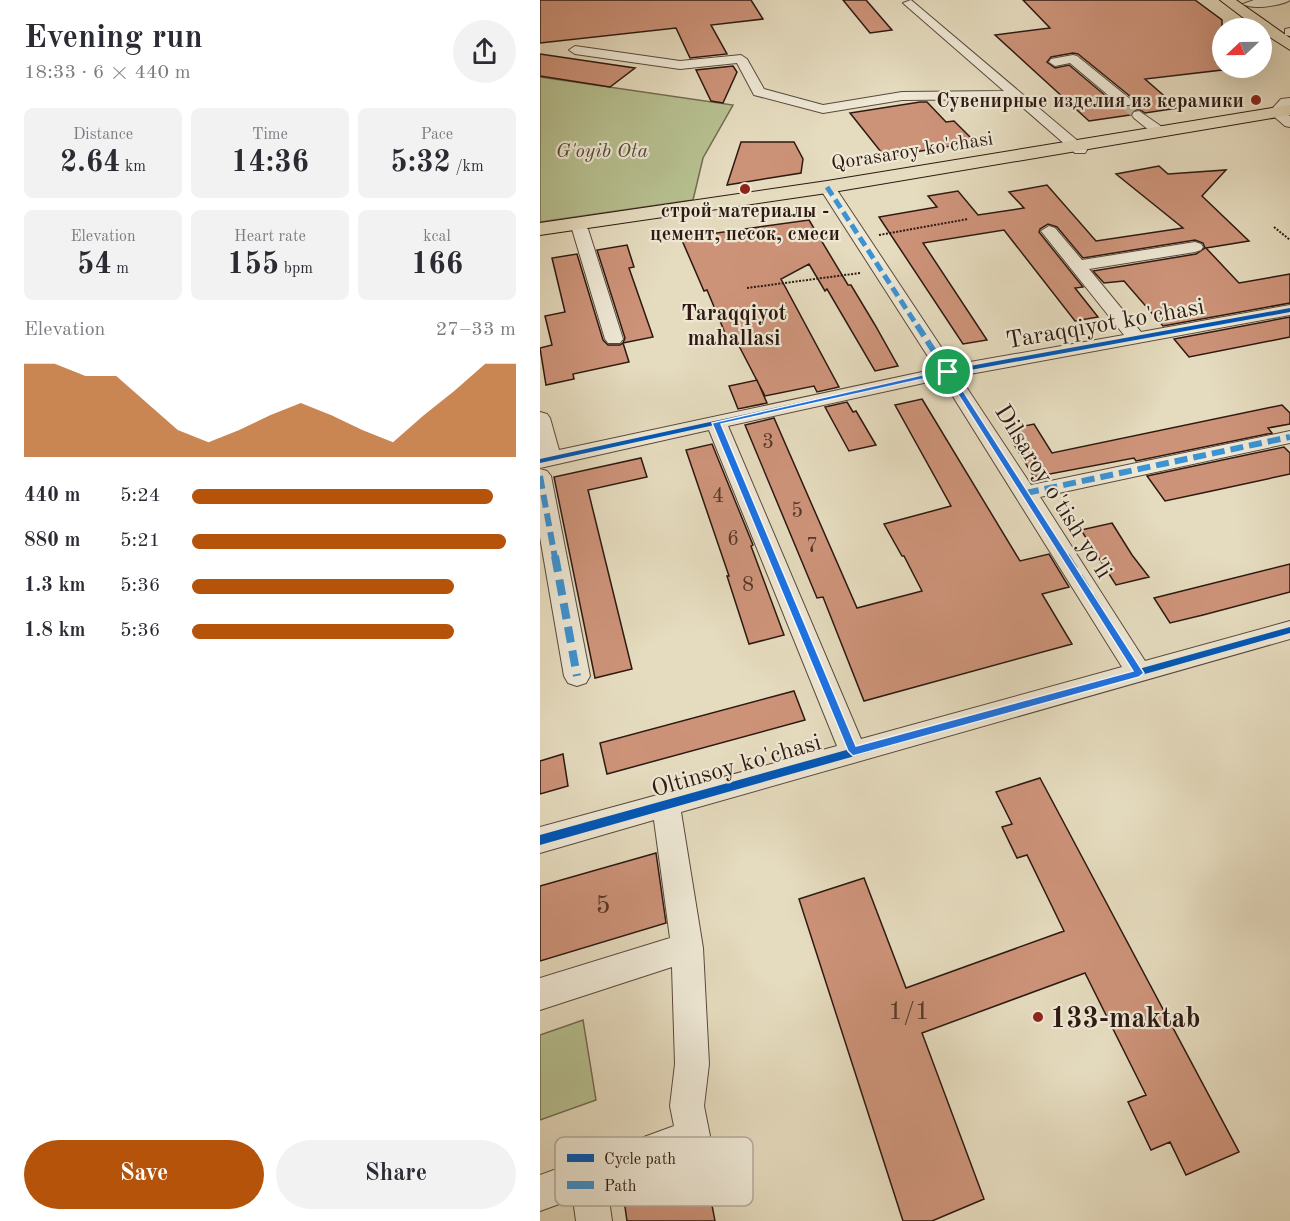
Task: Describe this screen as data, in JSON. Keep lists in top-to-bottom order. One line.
{"streets":{"main road":["Qorasaroy ko'chasi"],"street":["Taraqqiyot ko'chasi","Dilsaroy o'tish yo'li","Oltinsoy ko'chasi"]},"crossings":[["Qorasaroy ko'chasi","Dilsaroy o'tish yo'li"],["Taraqqiyot ko'chasi","Dilsaroy o'tish yo'li"],["Dilsaroy o'tish yo'li","Oltinsoy ko'chasi"]],"districts":["Taraqqiyot mahallasi"],"parks":["G'oyib Ota"],"places":["Сувенирные изделия из керамики","строй материалы - цемент, песок, смеси","133-maktab"],"house_numbers":["3","4","5","6","7","8","5","1/1"],"legend":["Cycle path","Path"],"north":"left","page":{"heading":["Evening run","18:33 · 6 × 440 m"],"stats":[["Distance","2.64 km"],["Time","14:36"],["Pace","5:32 /km"],["Elevation","54 m"],["Heart rate","155 bpm"],["kcal","166"]],"chart":["Elevation","27–33 m"],"list":[{"name":"440 m","note":"5:24"},{"name":"880 m","note":"5:21"},{"name":"1.3 km","note":"5:36"},{"name":"1.8 km","note":"5:36"}],"buttons":["Save","Share"]}}
